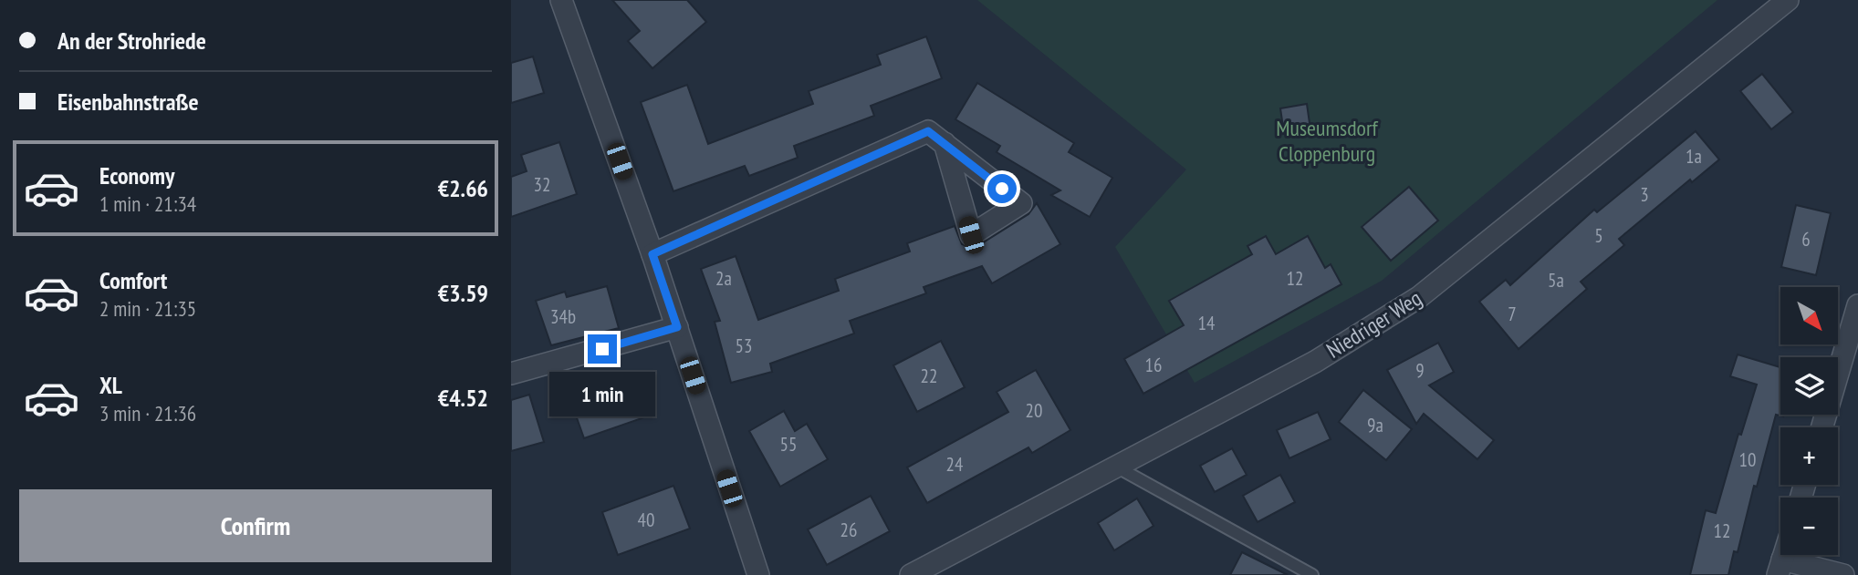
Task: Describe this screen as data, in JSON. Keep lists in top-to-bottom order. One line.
{"streets":{"street":["Niedriger Weg"]},"parks":["Museumsdorf Cloppenburg"],"house_numbers":["1a","32","3","5","6","2a","12","5a","7","34b","14","53","16","9","22","20","9a","55","10","24","40","26","12"],"north":"bottom right","page":{"banner":["An der Strohriede","Eisenbahnstraße"],"list":[{"name":"Economy","note":"1 min · 21:34","value":"€2.66"},{"name":"Comfort","note":"2 min · 21:35","value":"€3.59"},{"name":"XL","note":"3 min · 21:36","value":"€4.52"}],"map_buttons":["+","−"],"bubble":"1 min","buttons":"Confirm"}}
